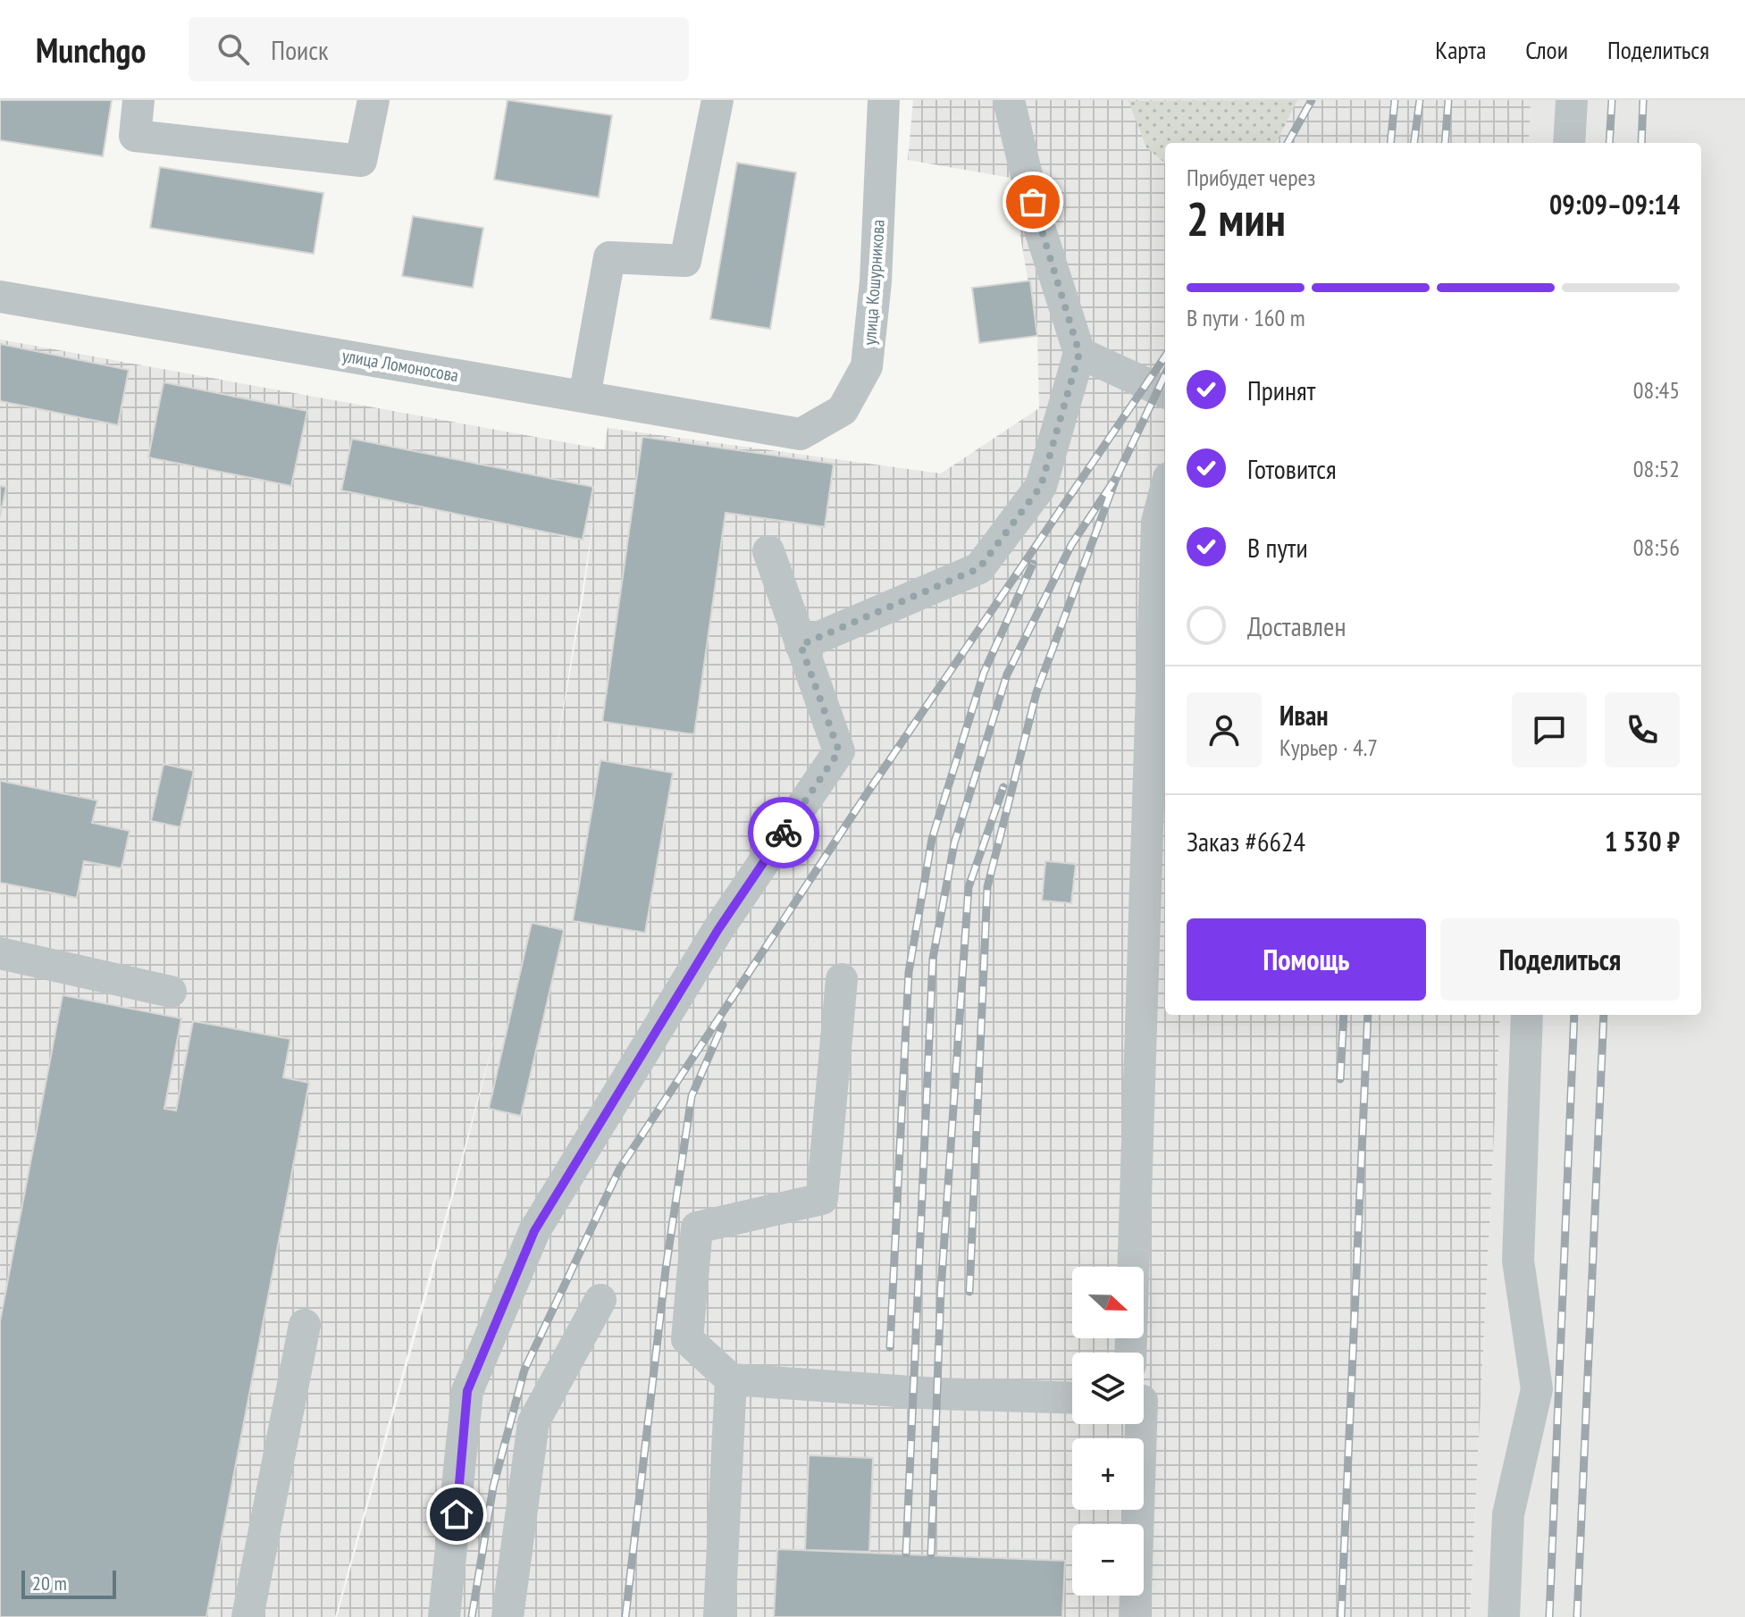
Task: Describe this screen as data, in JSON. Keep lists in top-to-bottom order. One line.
{"streets":{"street":["улица Кошурникова","улица Ломоносова"]},"crossings":[["улица Кошурникова","улица Ломоносова"]],"scale_bar":"20 m","north":"right","page":{"header":"Munchgo","search":"Поиск","nav":["Карта","Слои","Поделиться"],"heading":["2 мин","Прибудет через","09:09–09:14"],"panel":["Иван","Курьер · 4.7","Заказ #6624","1 530 ₽"],"bar":"В пути · 160 m","list":[["Принят","08:45"],["Готовится","08:52"],["В пути","08:56"],"Доставлен"],"buttons":["Помощь","Поделиться"],"map_buttons":["+","−"],"scale":"20 m"}}
